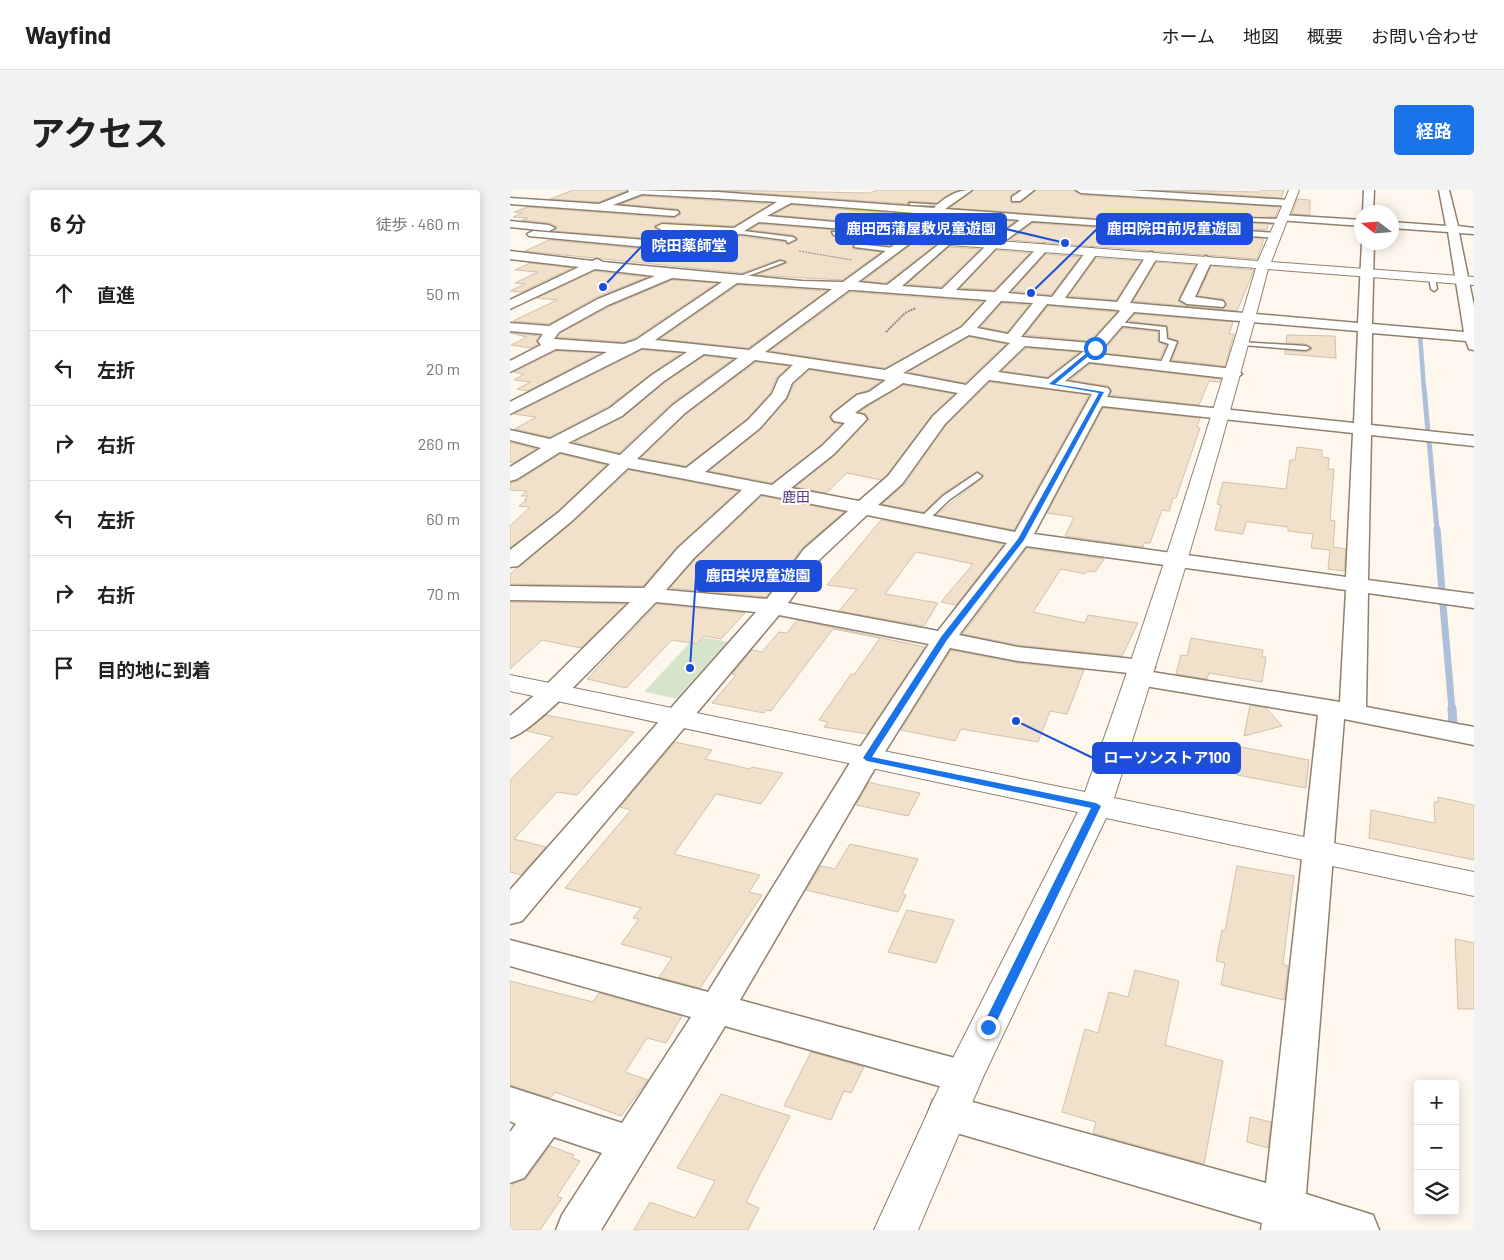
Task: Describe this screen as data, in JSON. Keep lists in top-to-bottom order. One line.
{"districts":["鹿田"],"places":["鹿田西蒲屋敷児童遊園","院田薬師堂","鹿田院田前児童遊園","鹿田栄児童遊園","ローソンストア100"],"north":"left","page":{"header":"Wayfind","nav":["ホーム","地図","概要","お問い合わせ"],"title":"アクセス","buttons":"経路","heading":["6 分","徒歩 · 460 m"],"list":[["直進","50 m"],["左折","20 m"],["右折","260 m"],["左折","60 m"],["右折","70 m"],"目的地に到着"],"map_buttons":["+","−"]}}
